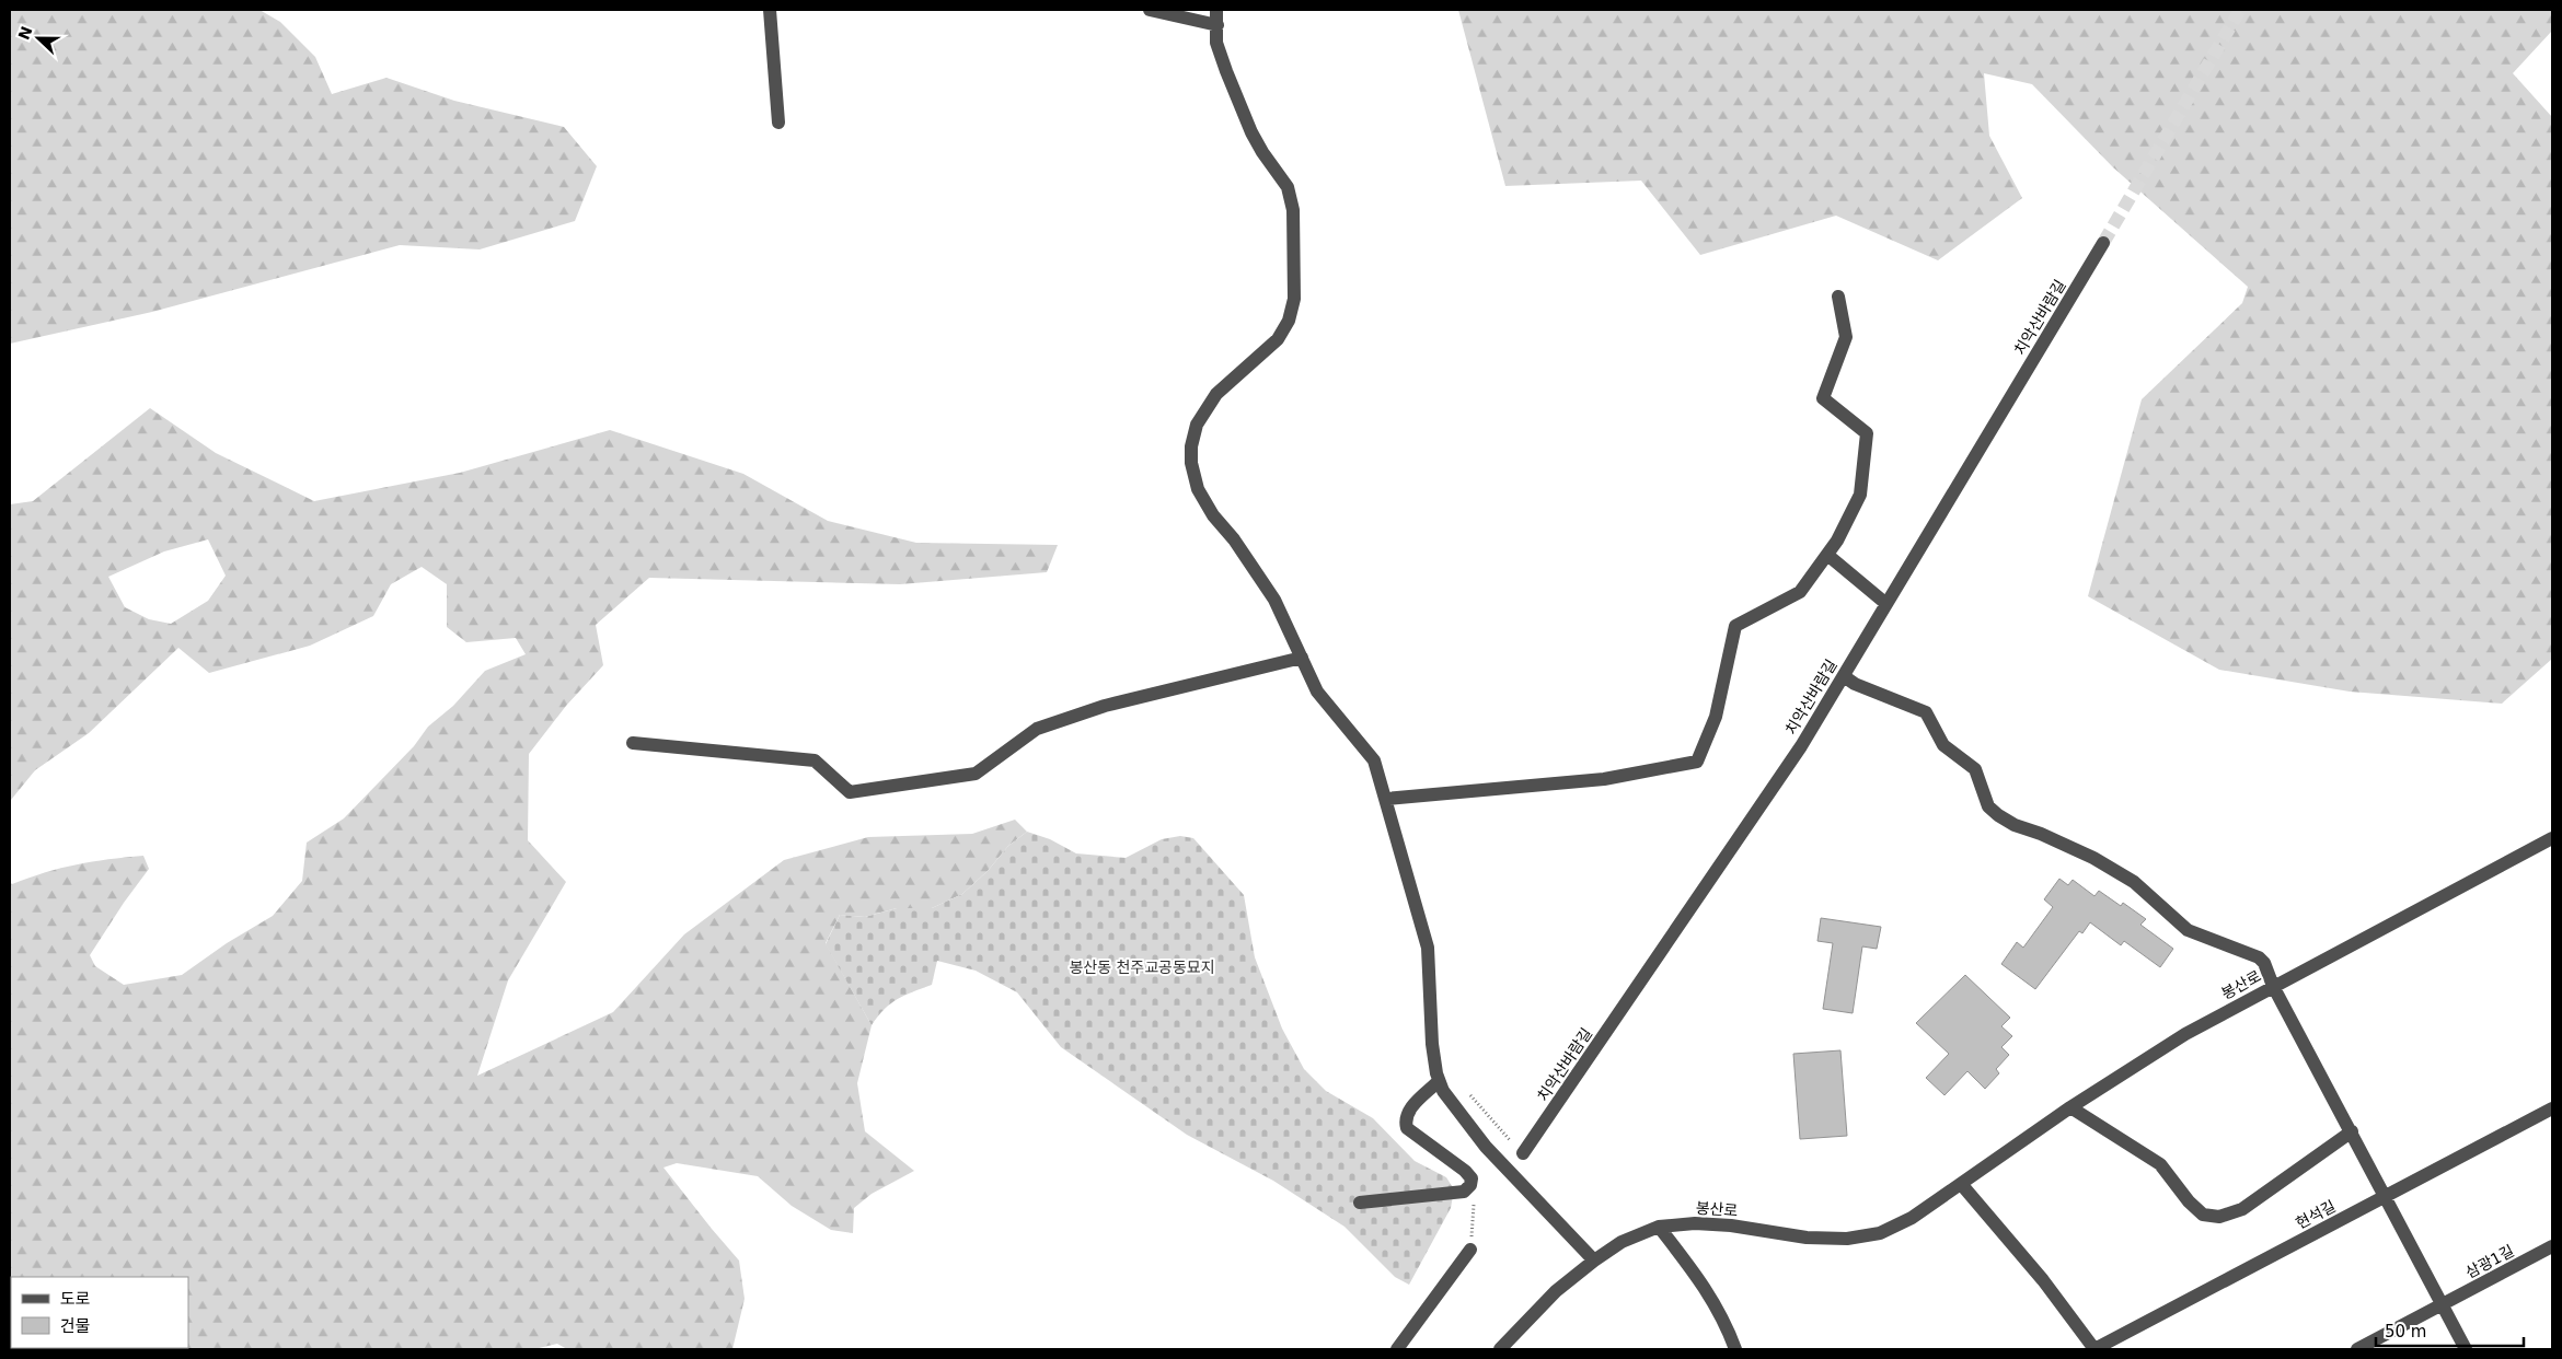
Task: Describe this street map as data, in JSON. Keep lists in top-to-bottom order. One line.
{"streets":{"street":["치악산바람길","봉산로","현석길","삼광1길"]},"parks":["봉산동 천주교공동묘지"],"legend":["도로","건물"],"scale_bar":"50 m","north":"left"}
